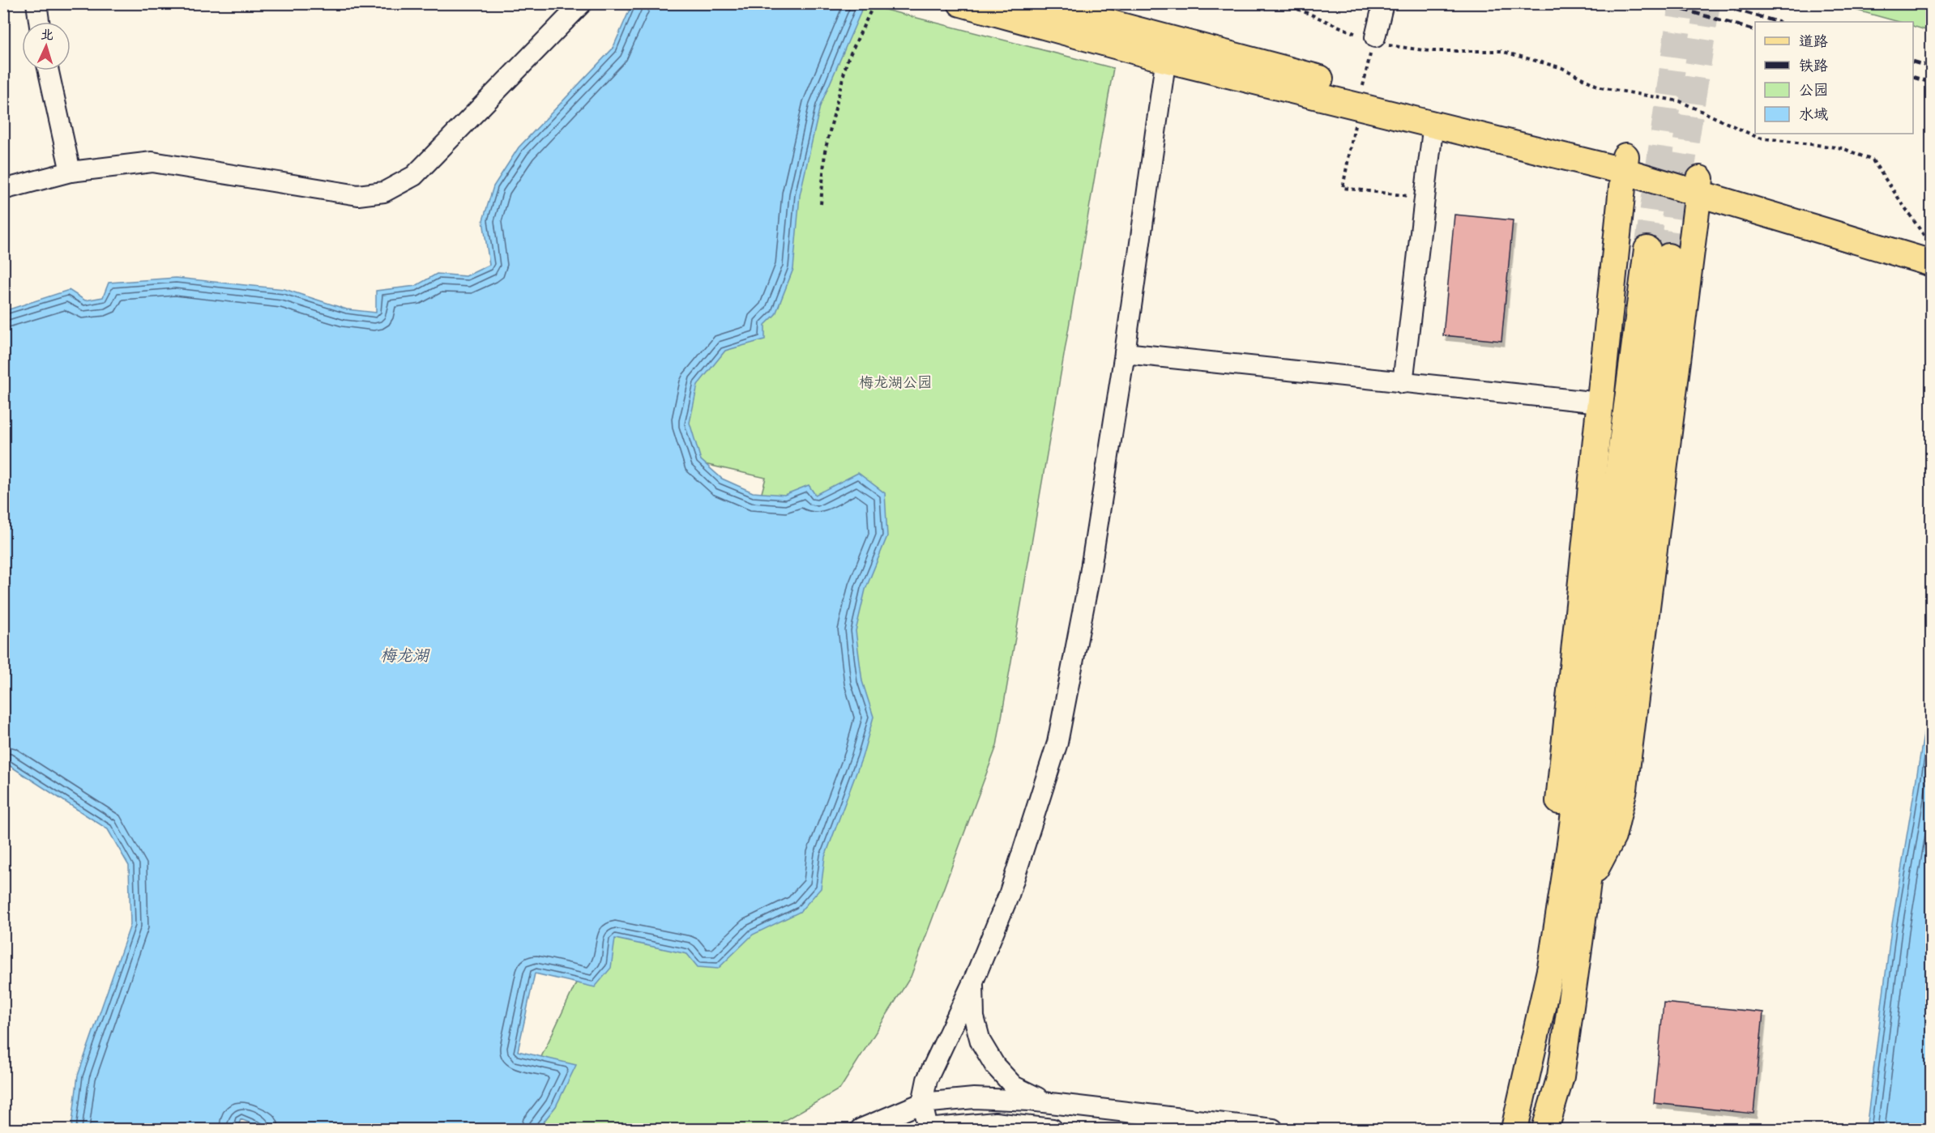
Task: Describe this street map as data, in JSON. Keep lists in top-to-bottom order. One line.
{"water":["梅龙湖"],"parks":["梅龙湖公园"],"legend":["道路","铁路","公园","水域"],"north":"top"}
